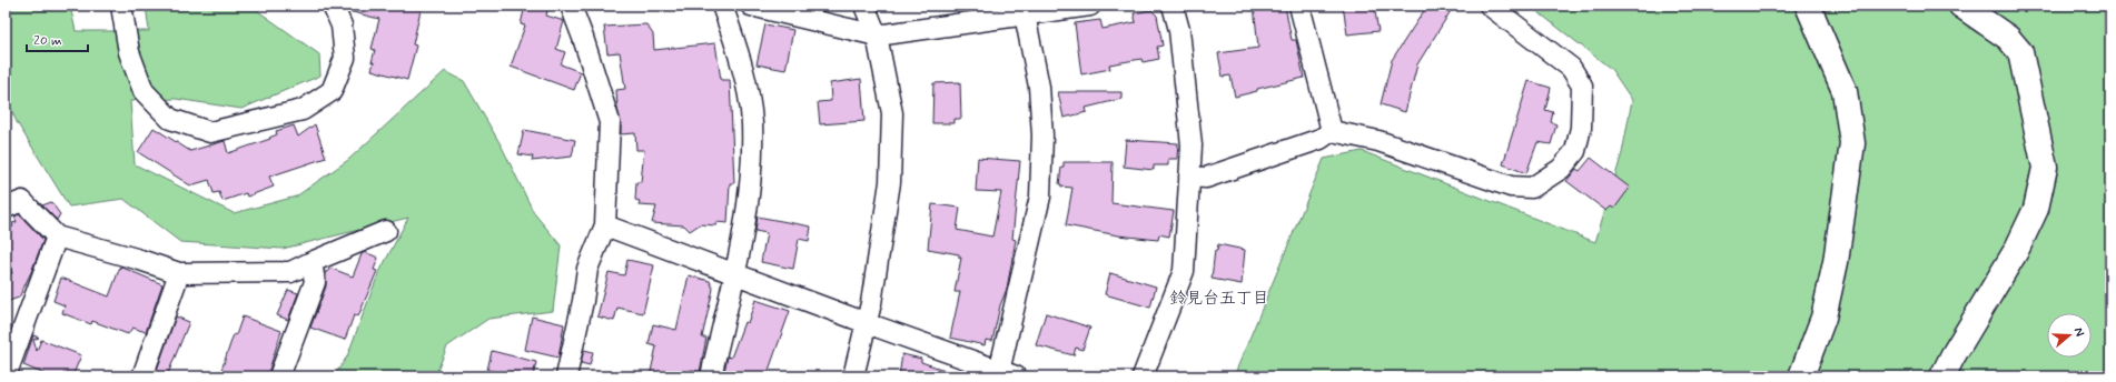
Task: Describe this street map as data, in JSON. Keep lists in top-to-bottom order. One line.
{"districts":["鈴見台五丁目"],"scale_bar":"20 m","north":"right"}
